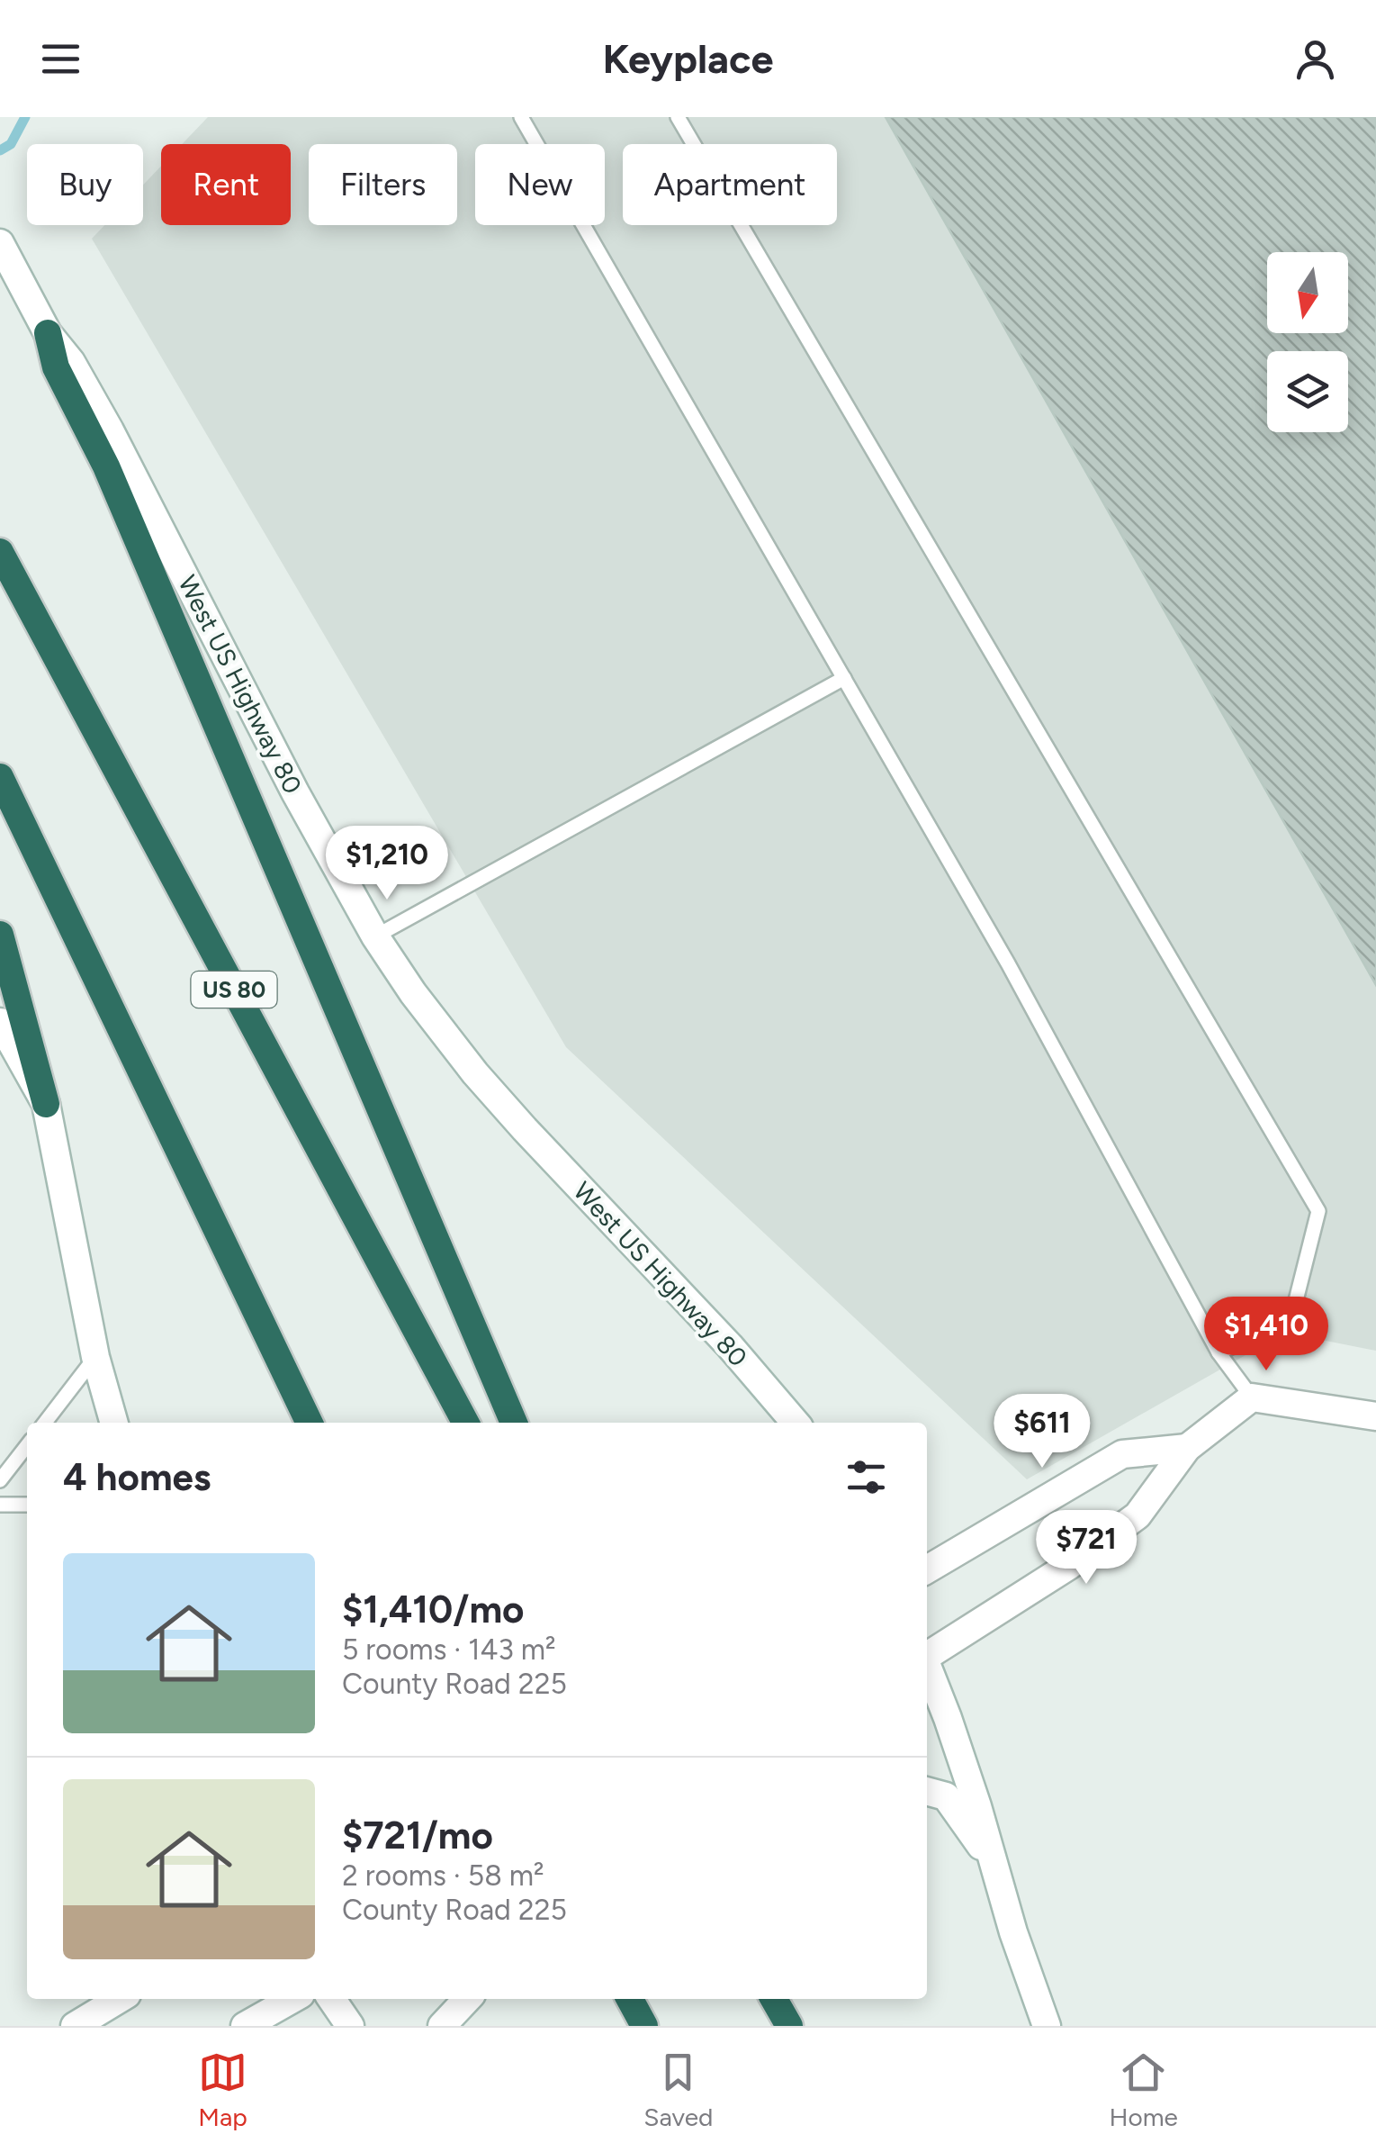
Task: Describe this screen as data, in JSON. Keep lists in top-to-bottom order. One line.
{"streets":{"highway":["US 80"],"main road":["West US Highway 80"]},"north":"bottom","page":{"header":"Keyplace","chip":["Buy","Rent","Filters","New","Apartment"],"price":["$1,210","$1,410","$611","$721"],"heading":"4 homes","list":[{"name":"$1,410/mo","note":"5 rooms · 143 m² · County Road 225"},{"name":"$721/mo","note":"2 rooms · 58 m² · County Road 225"}],"tabs":["Map","Saved","Home"]}}
